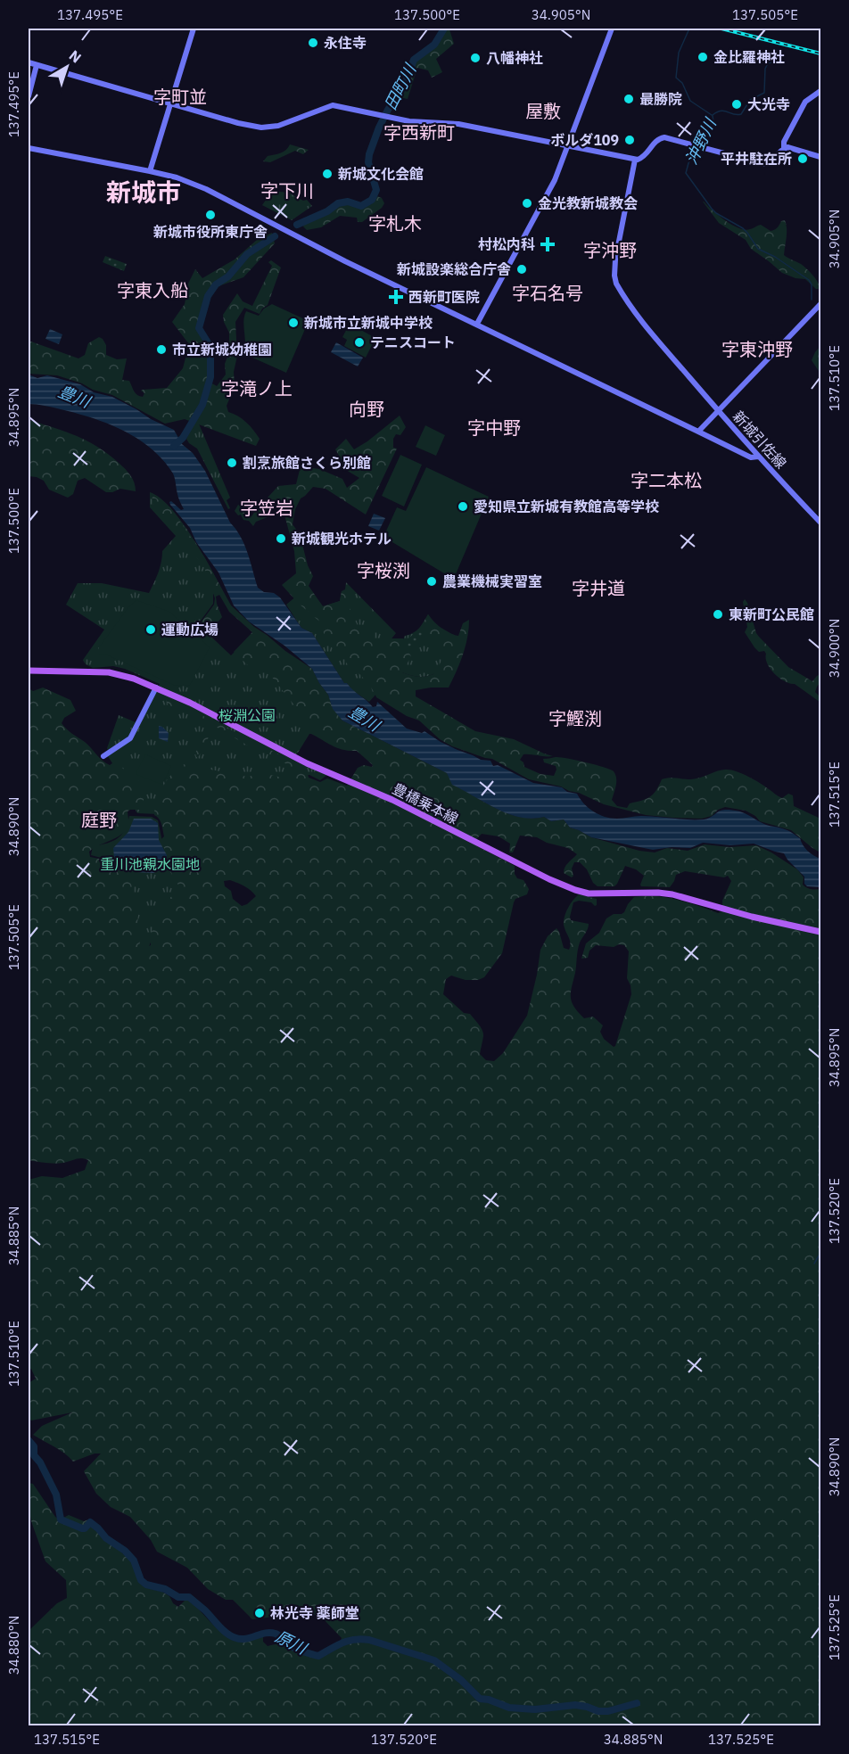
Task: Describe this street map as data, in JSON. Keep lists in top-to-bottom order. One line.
{"streets":{"main road":["豊橋乗本線"],"street":["新城引佐線"]},"districts":["字町並","屋敷","字西新町","字下川","新城市","字札木","字沖野","字東入船","字石名号","字東沖野","字滝ノ上","向野","字中野","字二本松","字笠岩","字桜渕","字井道","字鰹渕","庭野"],"water":["田町川","沖野川","豊川","原川"],"parks":["桜淵公園","重川池親水園地"],"places":{"other":["永住寺","金比羅神社","八幡神社","最勝院","大光寺","ボルダ109","平井駐在所","新城文化会館","金光教新城教会","新城市役所東庁舎","新城設楽総合庁舎","新城市立新城中学校","テニスコート","市立新城幼稚園","割烹旅館さくら別館","愛知県立新城有教館高等学校","新城観光ホテル","農業機械実習室","東新町公民館","運動広場","林光寺 薬師堂"],"health":["村松内科","西新町医院"]},"north":"top right","coordinates":["137.495°E","137.500°E","34.905°N","137.505°E","137.510°E","34.895°N","34.900°N","137.515°E","34.890°N","137.520°E","34.885°N","137.525°E","34.880°N"]}
